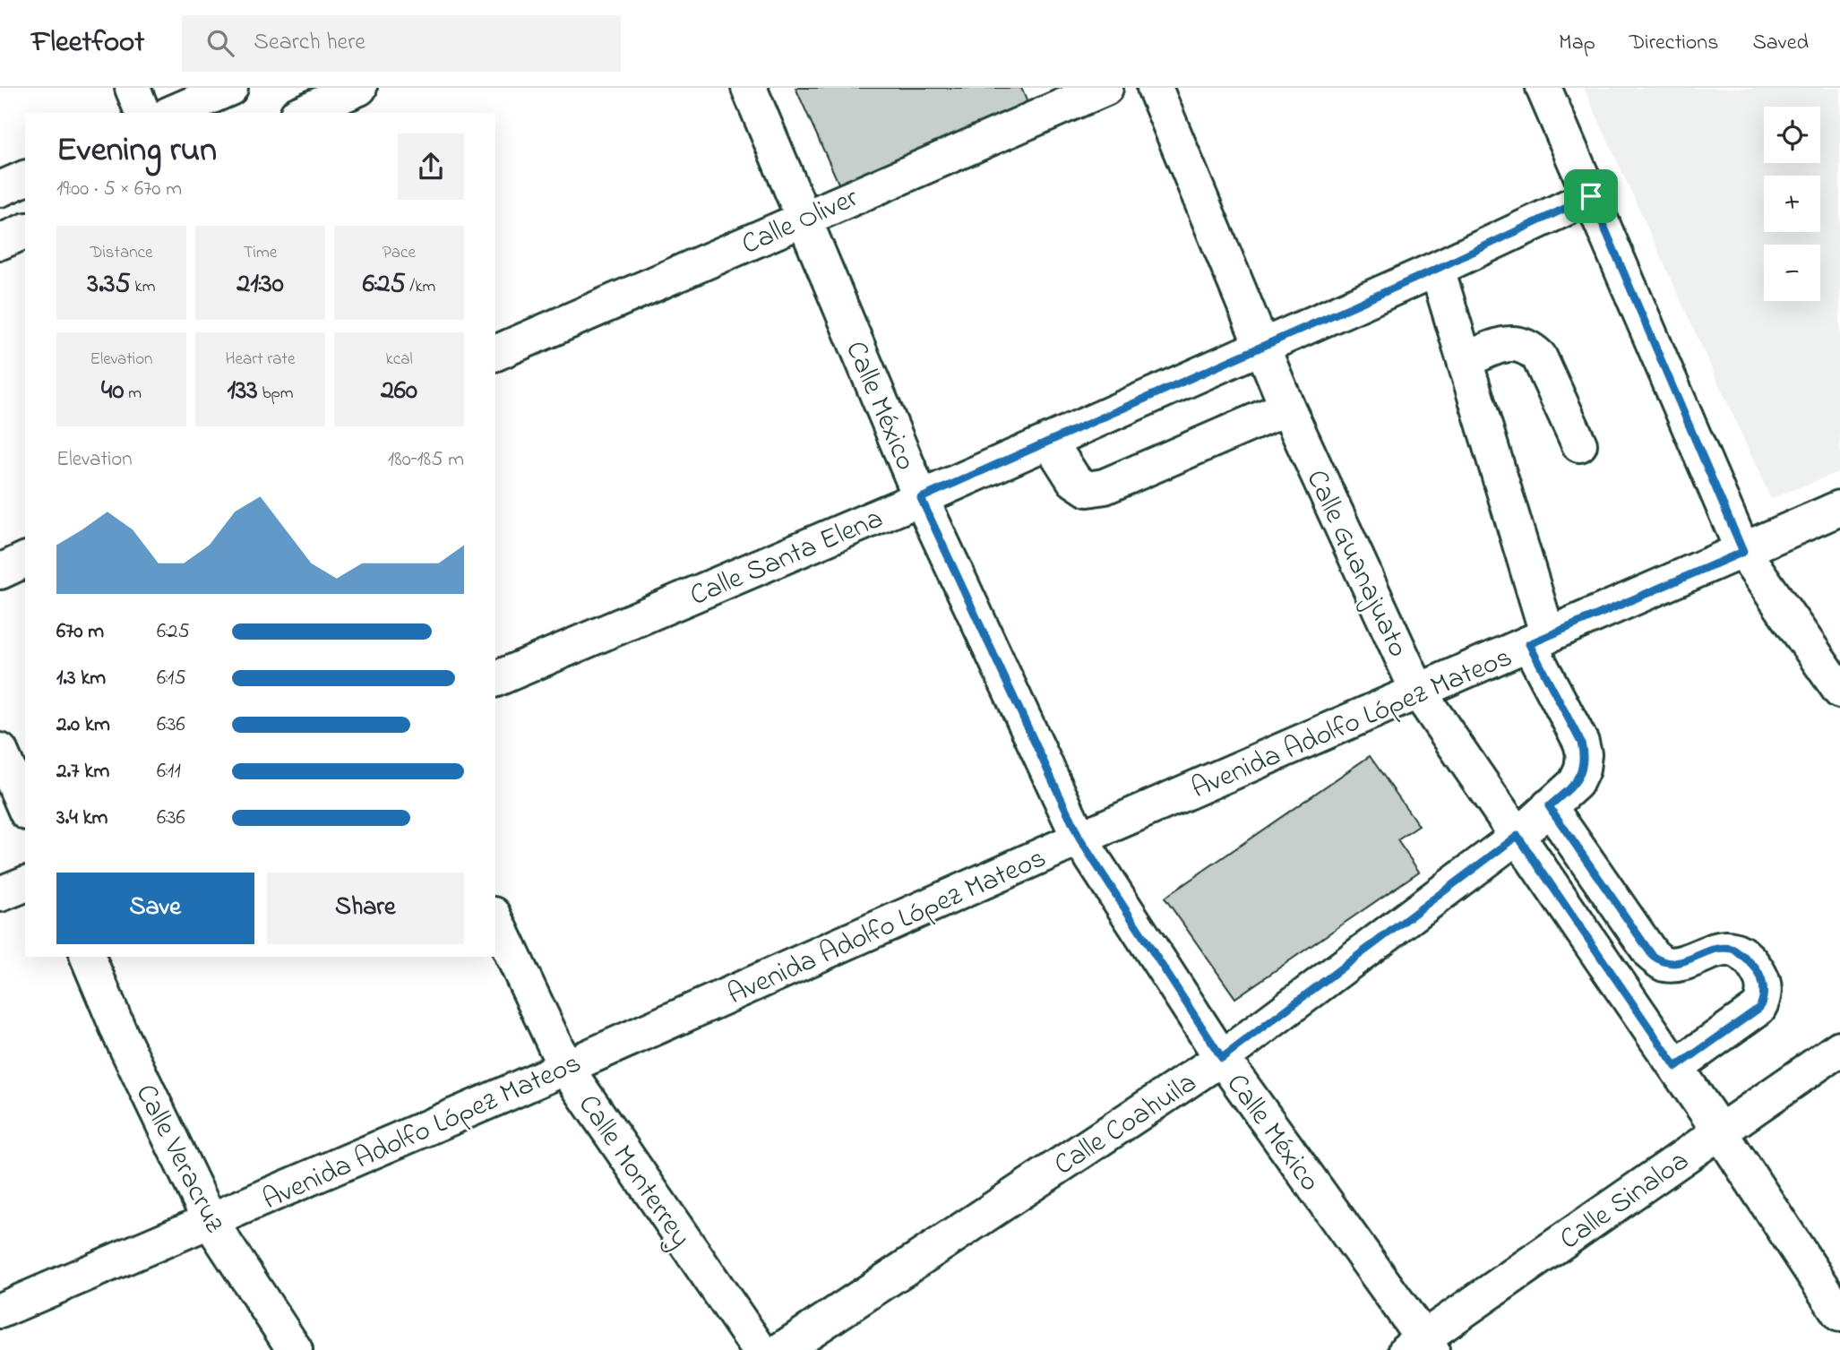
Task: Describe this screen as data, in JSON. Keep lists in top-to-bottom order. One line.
{"streets":{"street":["Calle Oliver","Calle México","Calle Santa Elena","Calle Guanajuato","Avenida Adolfo López Mateos","Calle Coahuila","Calle Veracruz","Calle Monterrey","Calle Sinaloa"]},"crossings":[["Calle Oliver","Calle México"],["Calle México","Calle Santa Elena"],["Calle México","Avenida Adolfo López Mateos"],["Calle México","Calle Coahuila"],["Calle México","Calle Sinaloa"],["Calle Santa Elena","Calle Guanajuato"],["Calle Santa Elena","Calle Coahuila"],["Calle Guanajuato","Avenida Adolfo López Mateos"],["Calle Guanajuato","Calle Coahuila"],["Calle Guanajuato","Calle Sinaloa"],["Avenida Adolfo López Mateos","Calle Coahuila"],["Avenida Adolfo López Mateos","Calle Veracruz"],["Avenida Adolfo López Mateos","Calle Monterrey"]],"page":{"header":"Fleetfoot","search":"Search here","nav":["Map","Directions","Saved"],"map_buttons":["+","−"],"heading":["Evening run","19:00 · 5 × 670 m"],"stats":[["Distance","3.35 km"],["Time","21:30"],["Pace","6:25 /km"],["Elevation","40 m"],["Heart rate","133 bpm"],["kcal","260"]],"chart":["Elevation","180–185 m"],"list":[{"name":"670 m","note":"6:25"},{"name":"1.3 km","note":"6:15"},{"name":"2.0 km","note":"6:36"},{"name":"2.7 km","note":"6:11"},{"name":"3.4 km","note":"6:36"}],"buttons":["Save","Share"]}}
